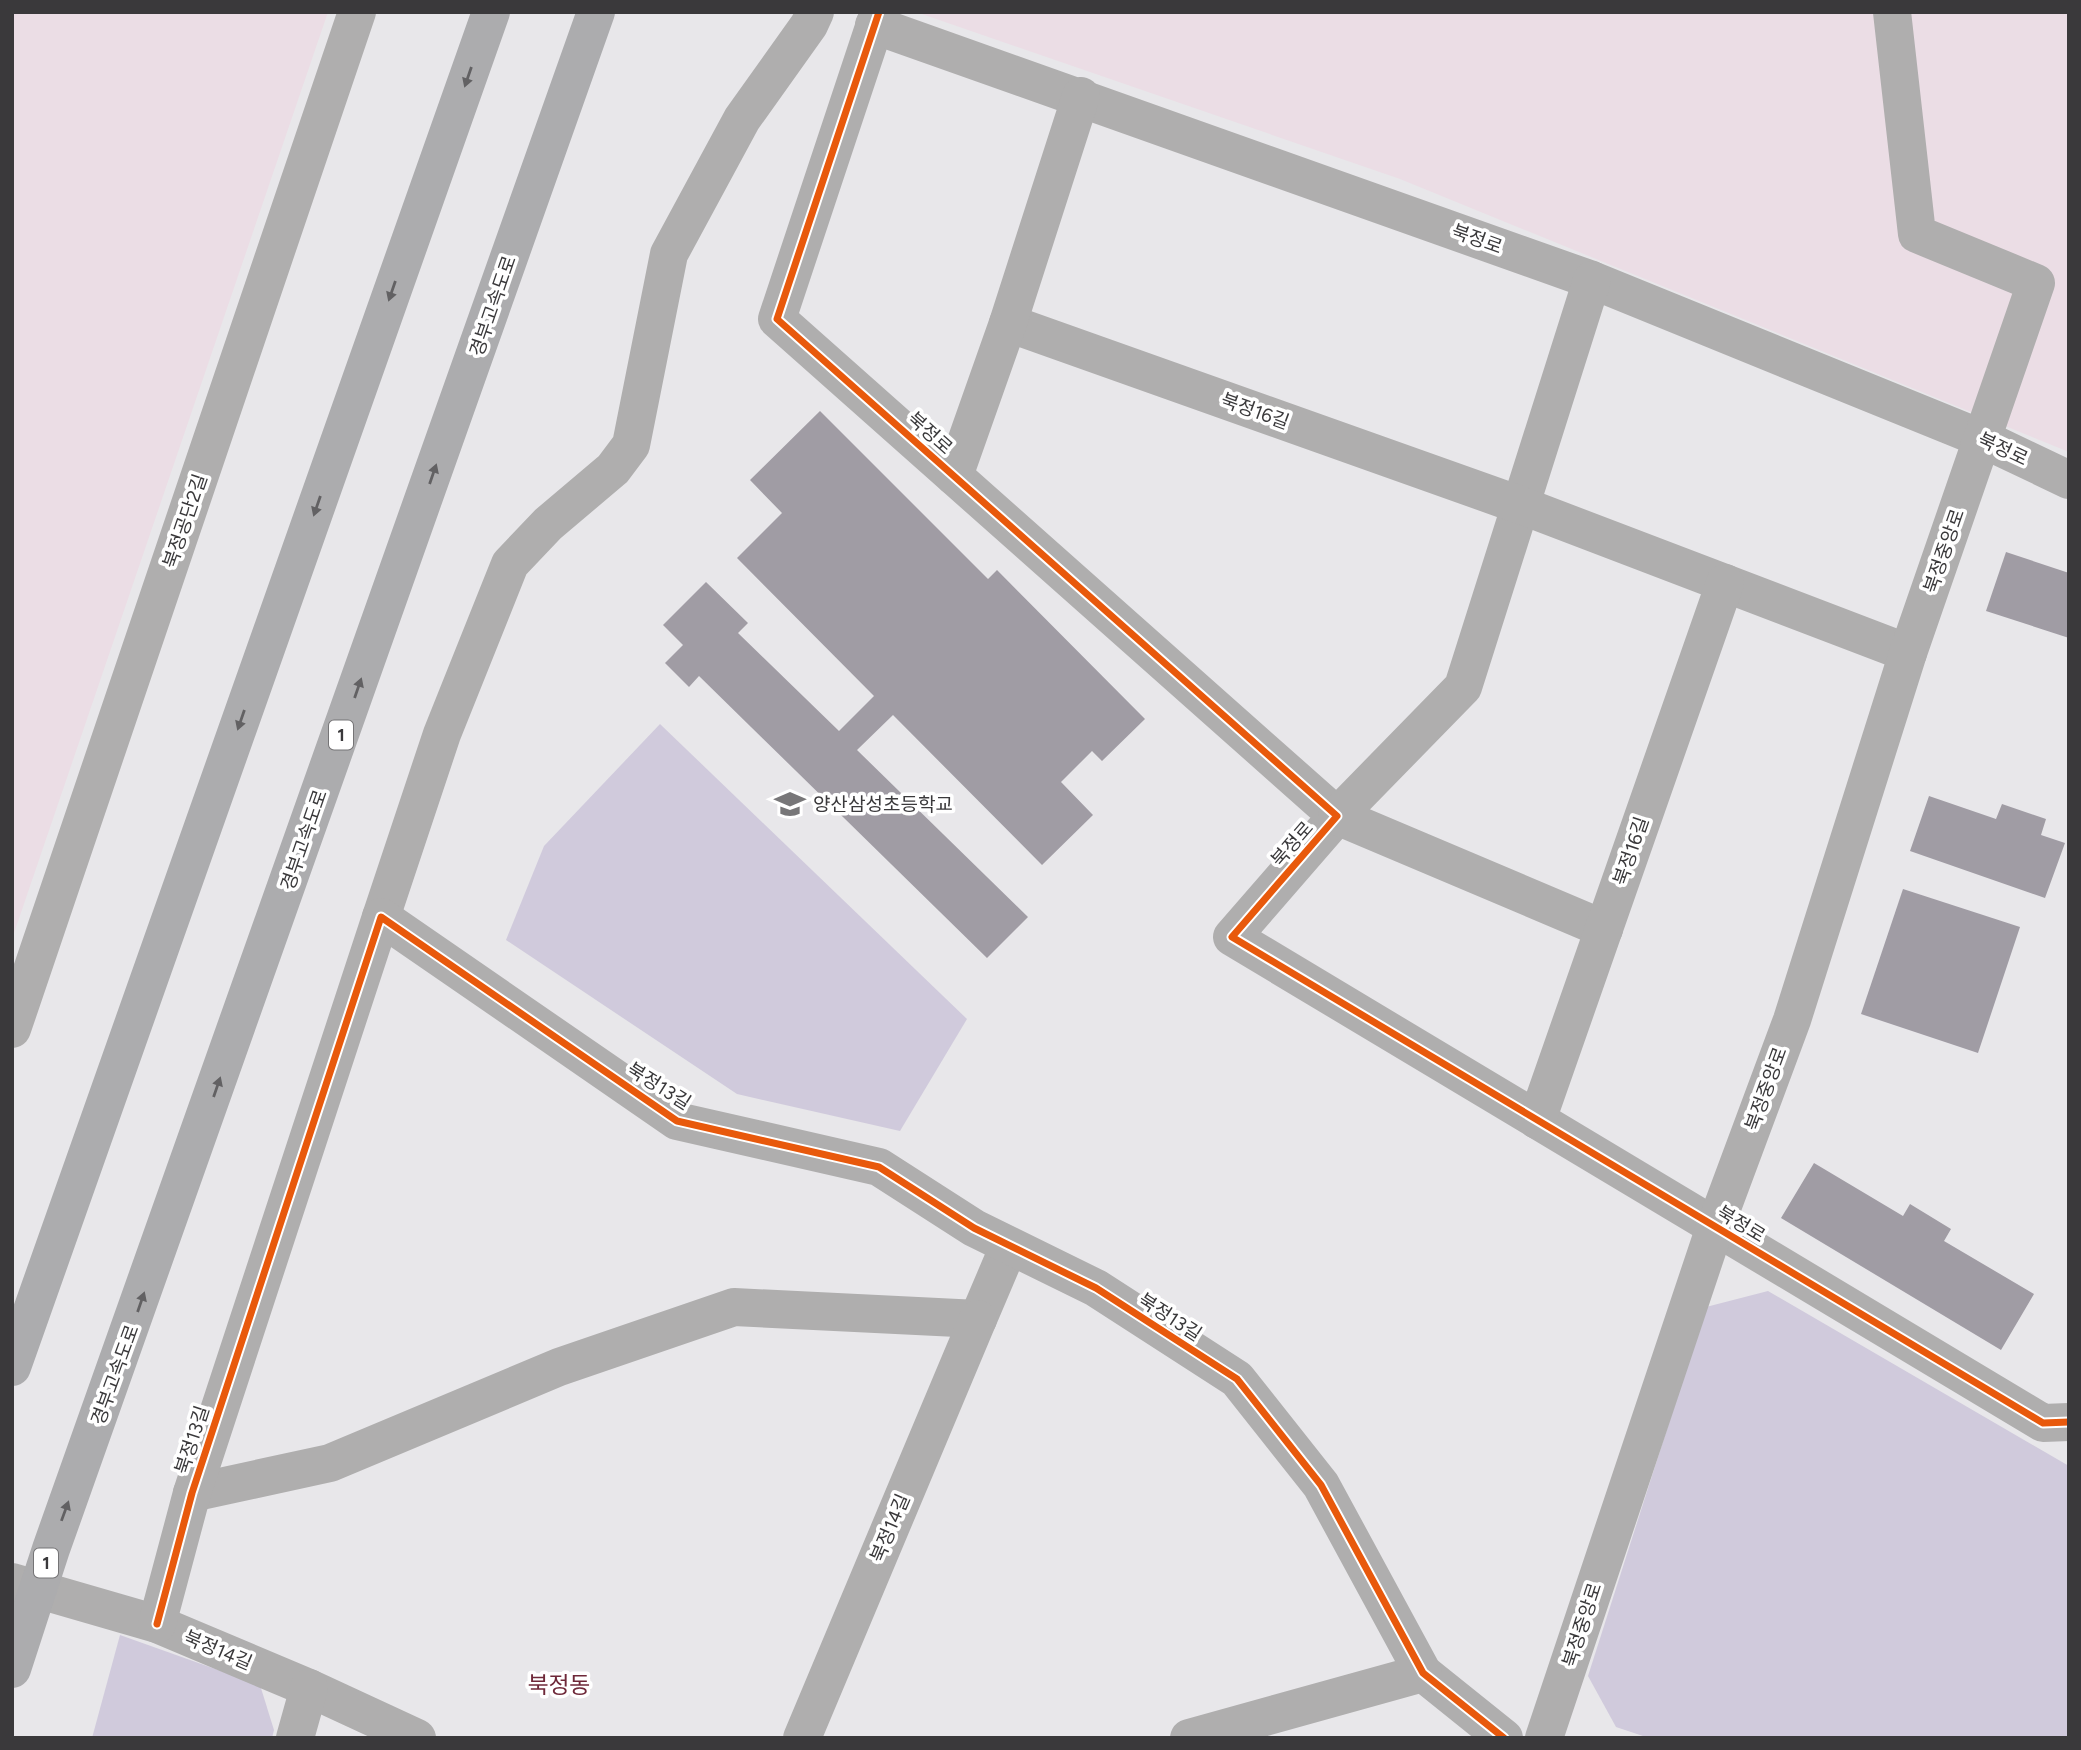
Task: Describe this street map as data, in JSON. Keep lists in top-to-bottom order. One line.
{"streets":{"highway":["경부고속도로","1"],"street":["북정로","북정16길","북정공단2길","북정중앙로","북정13길","북정14길"]},"crossings":[["북정로","북정16길"],["북정로","북정중앙로"],["북정16길","북정중앙로"],["북정13길","북정14길"]],"districts":["북정동"],"places":{"school or university":["양산삼성초등학교"]}}
